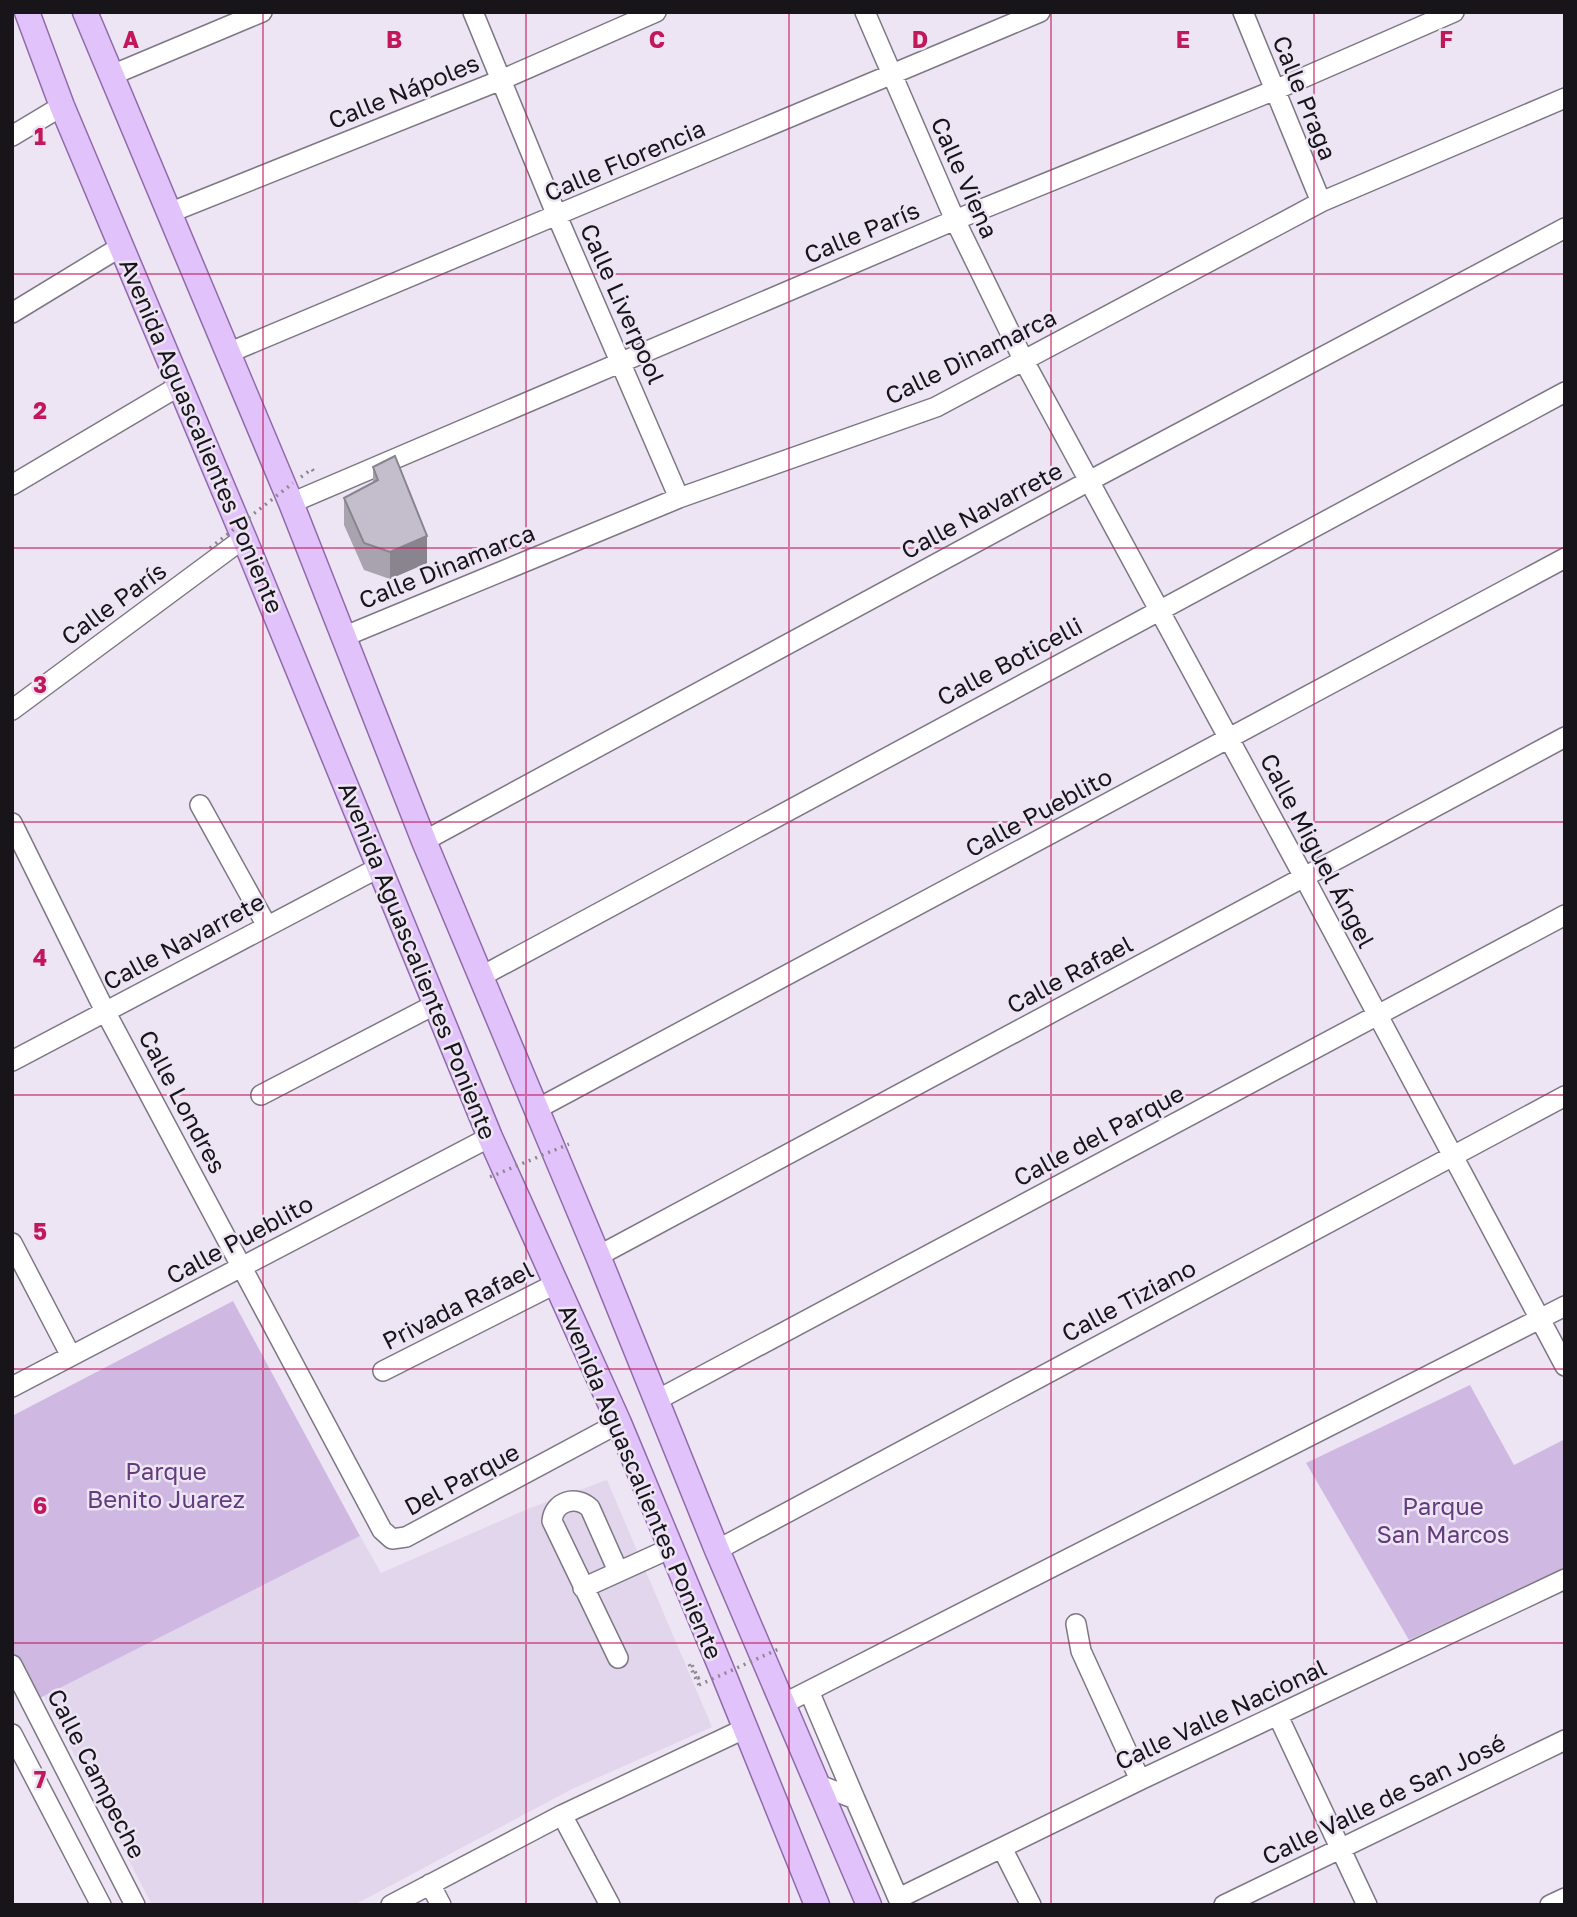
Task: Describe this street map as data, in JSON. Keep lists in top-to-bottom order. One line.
{"streets":{"main road":["Avenida Aguascalientes Poniente"],"street":["Calle Nápoles","Calle Praga","Calle Florencia","Calle Viena","Calle París","Calle Liverpool","Calle Dinamarca","Calle Navarrete","Calle Boticelli","Calle Pueblito","Calle Miguel Ángel","Calle Rafael","Calle Londres","Calle del Parque","Calle Tiziano","Privada Rafael","Del Parque","Calle Valle Nacional","Calle Campeche","Calle Valle de San José"]},"crossings":[["Calle Nápoles","Calle Liverpool"],["Calle Nápoles","Avenida Aguascalientes Poniente"],["Calle Praga","Calle París"],["Calle Praga","Calle Dinamarca"],["Calle Florencia","Calle Viena"],["Calle Florencia","Calle Liverpool"],["Calle Florencia","Avenida Aguascalientes Poniente"],["Calle Viena","Calle París"],["Calle Viena","Calle Dinamarca"],["Calle Viena","Calle Miguel Ángel"],["Calle París","Calle Liverpool"],["Calle París","Avenida Aguascalientes Poniente"],["Calle Liverpool","Calle Dinamarca"],["Calle Dinamarca","Avenida Aguascalientes Poniente"],["Calle Dinamarca","Calle Miguel Ángel"],["Avenida Aguascalientes Poniente","Calle Navarrete"],["Avenida Aguascalientes Poniente","Calle Boticelli"],["Avenida Aguascalientes Poniente","Calle Pueblito"],["Avenida Aguascalientes Poniente","Calle Rafael"],["Avenida Aguascalientes Poniente","Calle del Parque"],["Avenida Aguascalientes Poniente","Calle Tiziano"],["Avenida Aguascalientes Poniente","Privada Rafael"],["Avenida Aguascalientes Poniente","Del Parque"],["Calle Navarrete","Calle Miguel Ángel"],["Calle Navarrete","Calle Londres"],["Calle Boticelli","Calle Miguel Ángel"],["Calle Pueblito","Calle Miguel Ángel"],["Calle Pueblito","Calle Londres"],["Calle Miguel Ángel","Calle Rafael"],["Calle Miguel Ángel","Calle del Parque"],["Calle Miguel Ángel","Calle Tiziano"],["Calle Londres","Del Parque"]],"parks":["Parque Benito Juarez","Parque San Marcos"],"grid":{"columns":["A","B","C","D","E","F"],"rows":["1","2","3","4","5","6","7"]}}
